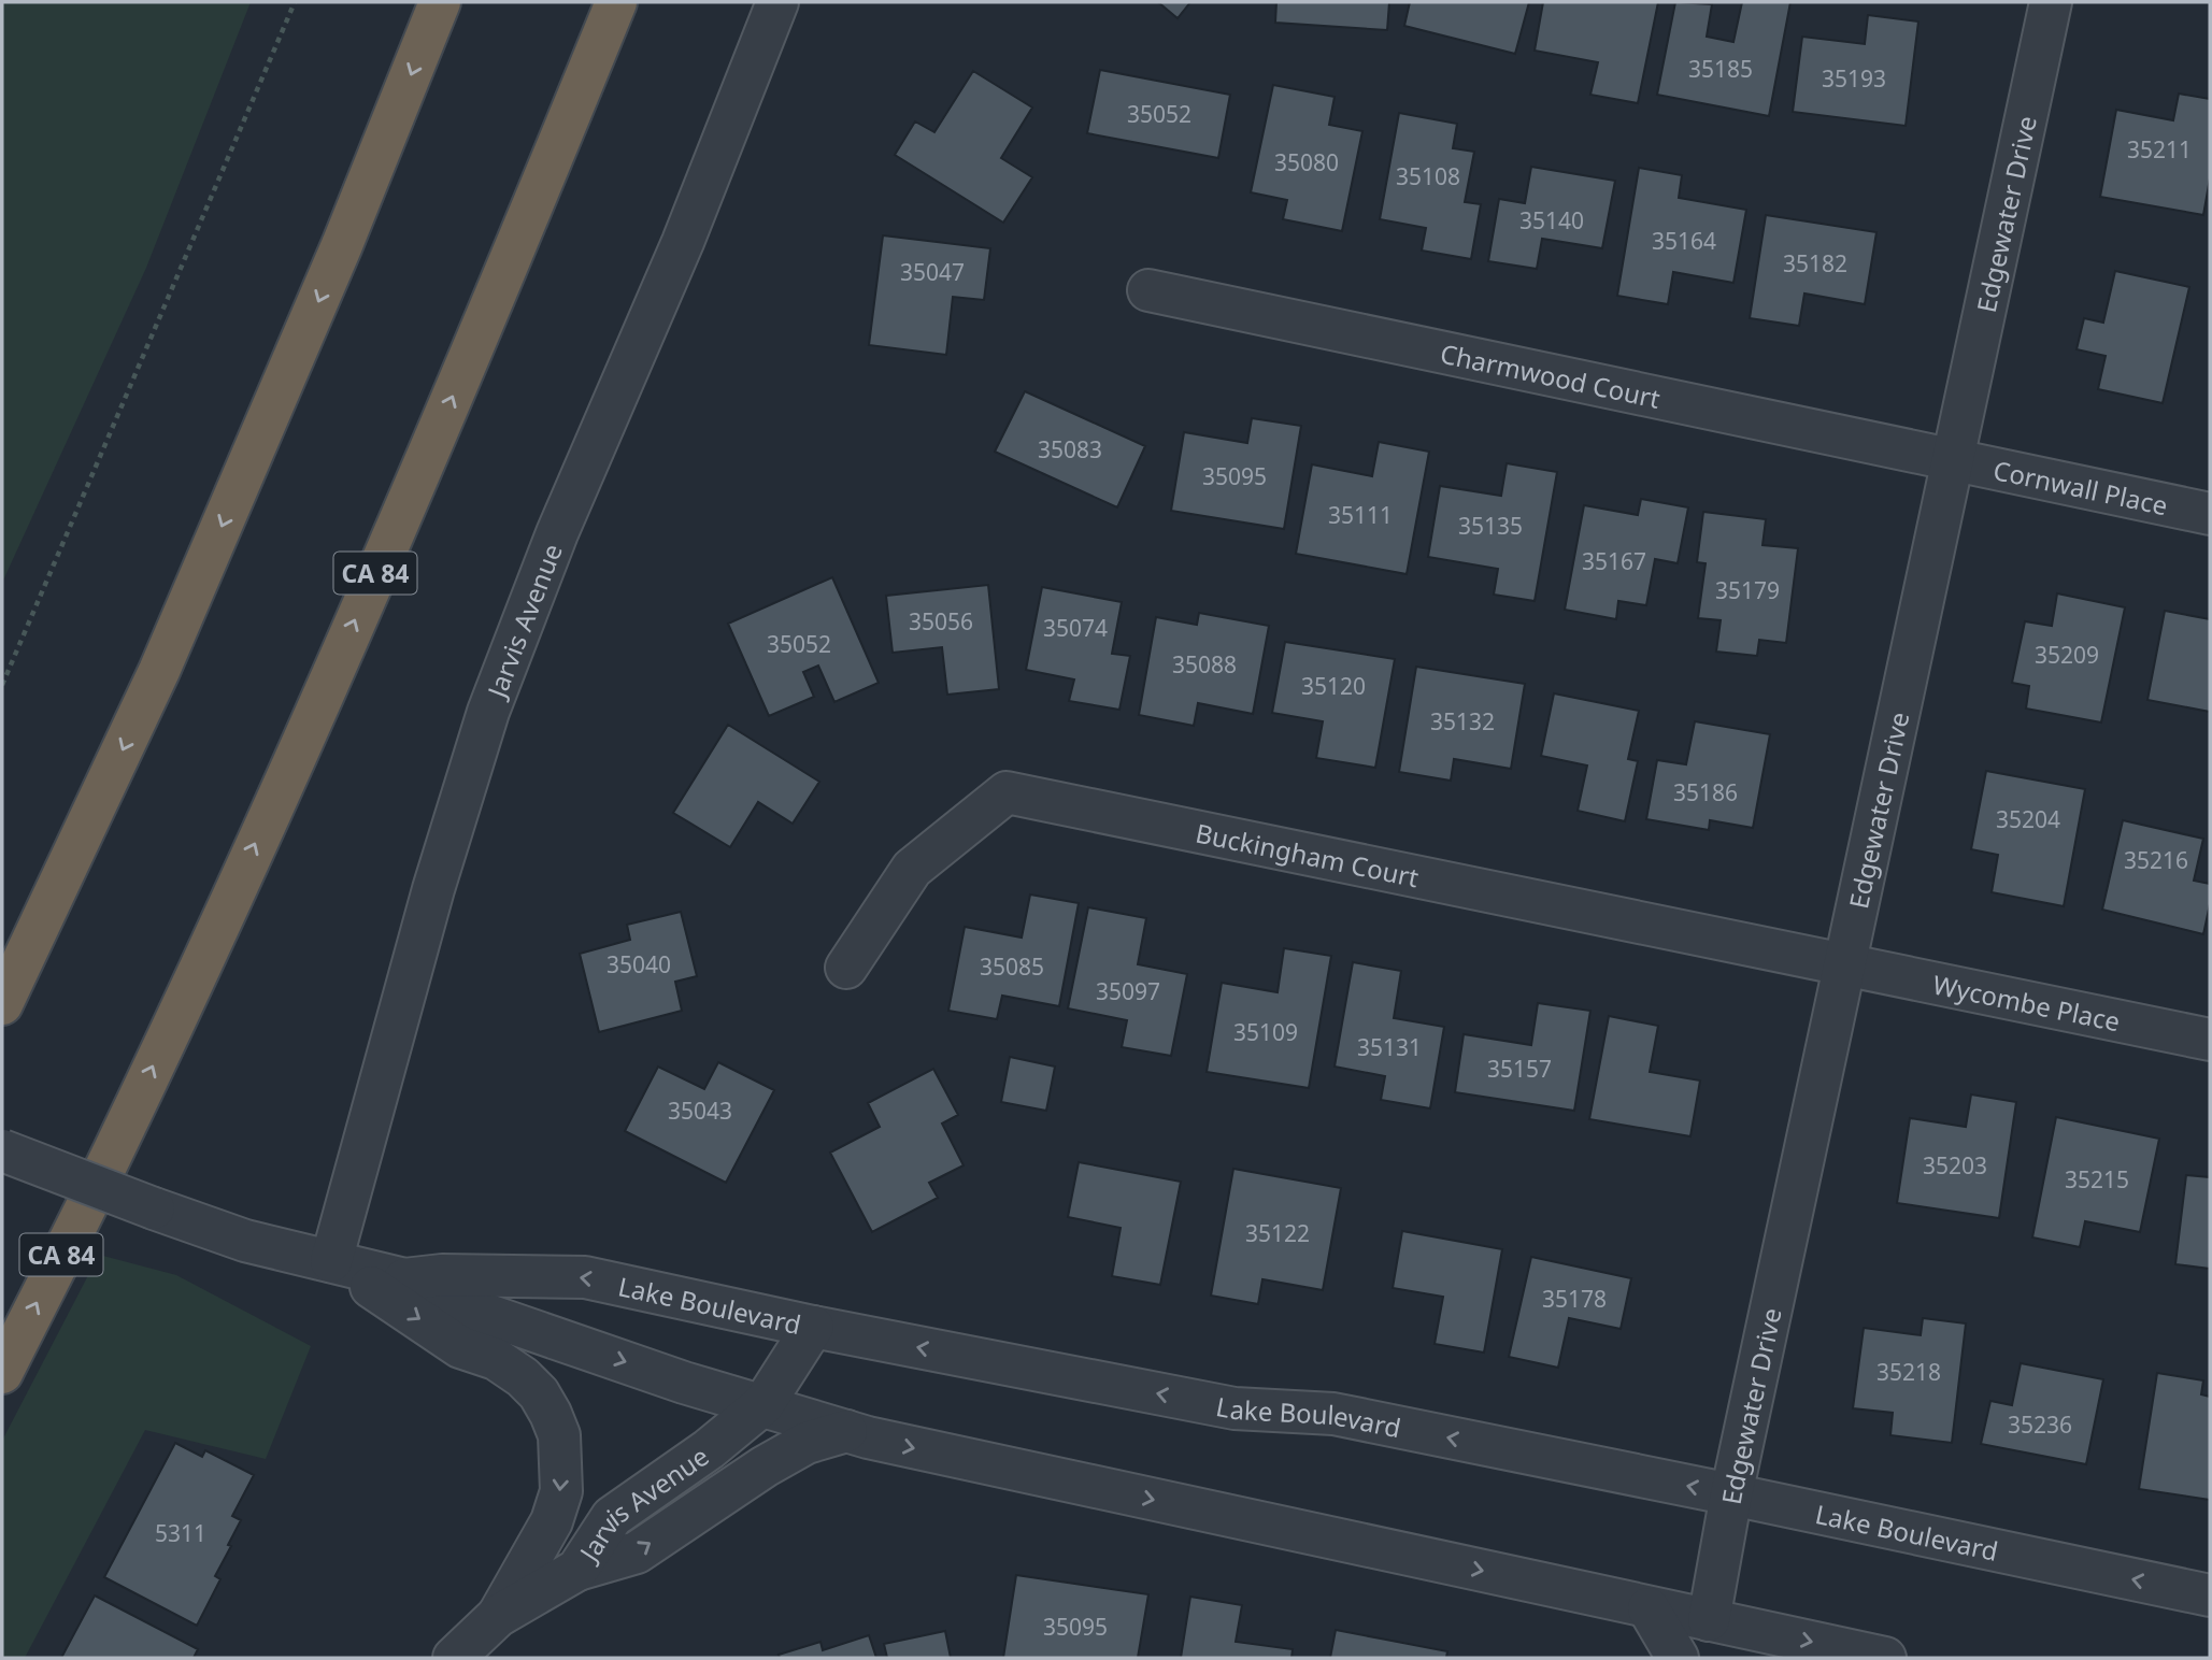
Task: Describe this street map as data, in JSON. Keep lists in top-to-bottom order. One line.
{"streets":{"highway":["CA 84"],"street":["Edgewater Drive","Charmwood Court","Cornwall Place","Jarvis Avenue","Buckingham Court","Wycombe Place","Lake Boulevard"]},"crossings":[["Edgewater Drive","Charmwood Court"],["Edgewater Drive","Cornwall Place"],["Edgewater Drive","Buckingham Court"],["Edgewater Drive","Wycombe Place"],["Edgewater Drive","Lake Boulevard"],["Charmwood Court","Cornwall Place"],["Jarvis Avenue","Lake Boulevard"],["Buckingham Court","Wycombe Place"]],"house_numbers":["35185","35193","35052","35211","35080","35108","35140","35164","35182","35047","35083","35095","35111","35135","35167","35179","35056","35074","35052","35209","35088","35120","35132","35186","35204","35216","35040","35085","35097","35109","35131","35157","35043","35203","35215","35122","35178","35218","35236","5311","35095"]}
